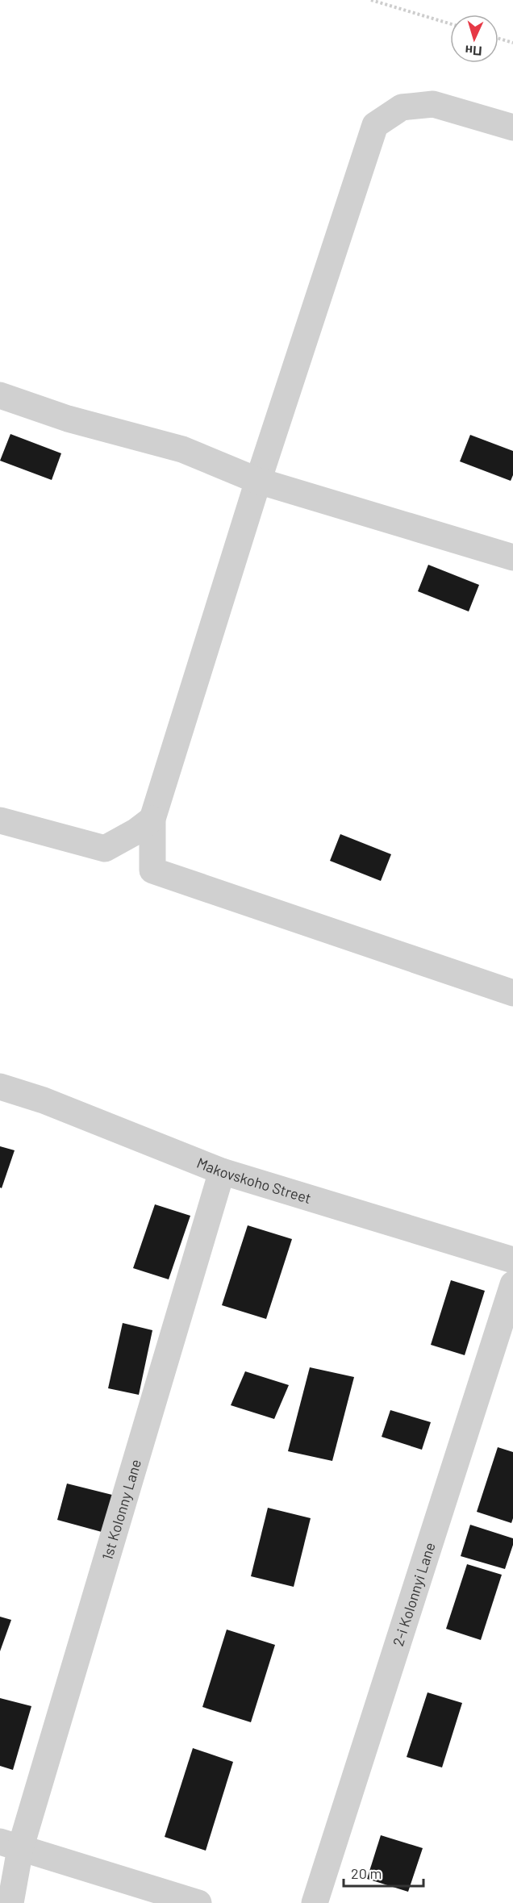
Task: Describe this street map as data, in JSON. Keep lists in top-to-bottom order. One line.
{"streets":{"street":["Makovskoho Street","1st Kolonny Lane","2-i Kolonnyi Lane"]},"crossings":[["Makovskoho Street","1st Kolonny Lane"]],"scale_bar":"20 m","north":"bottom"}
